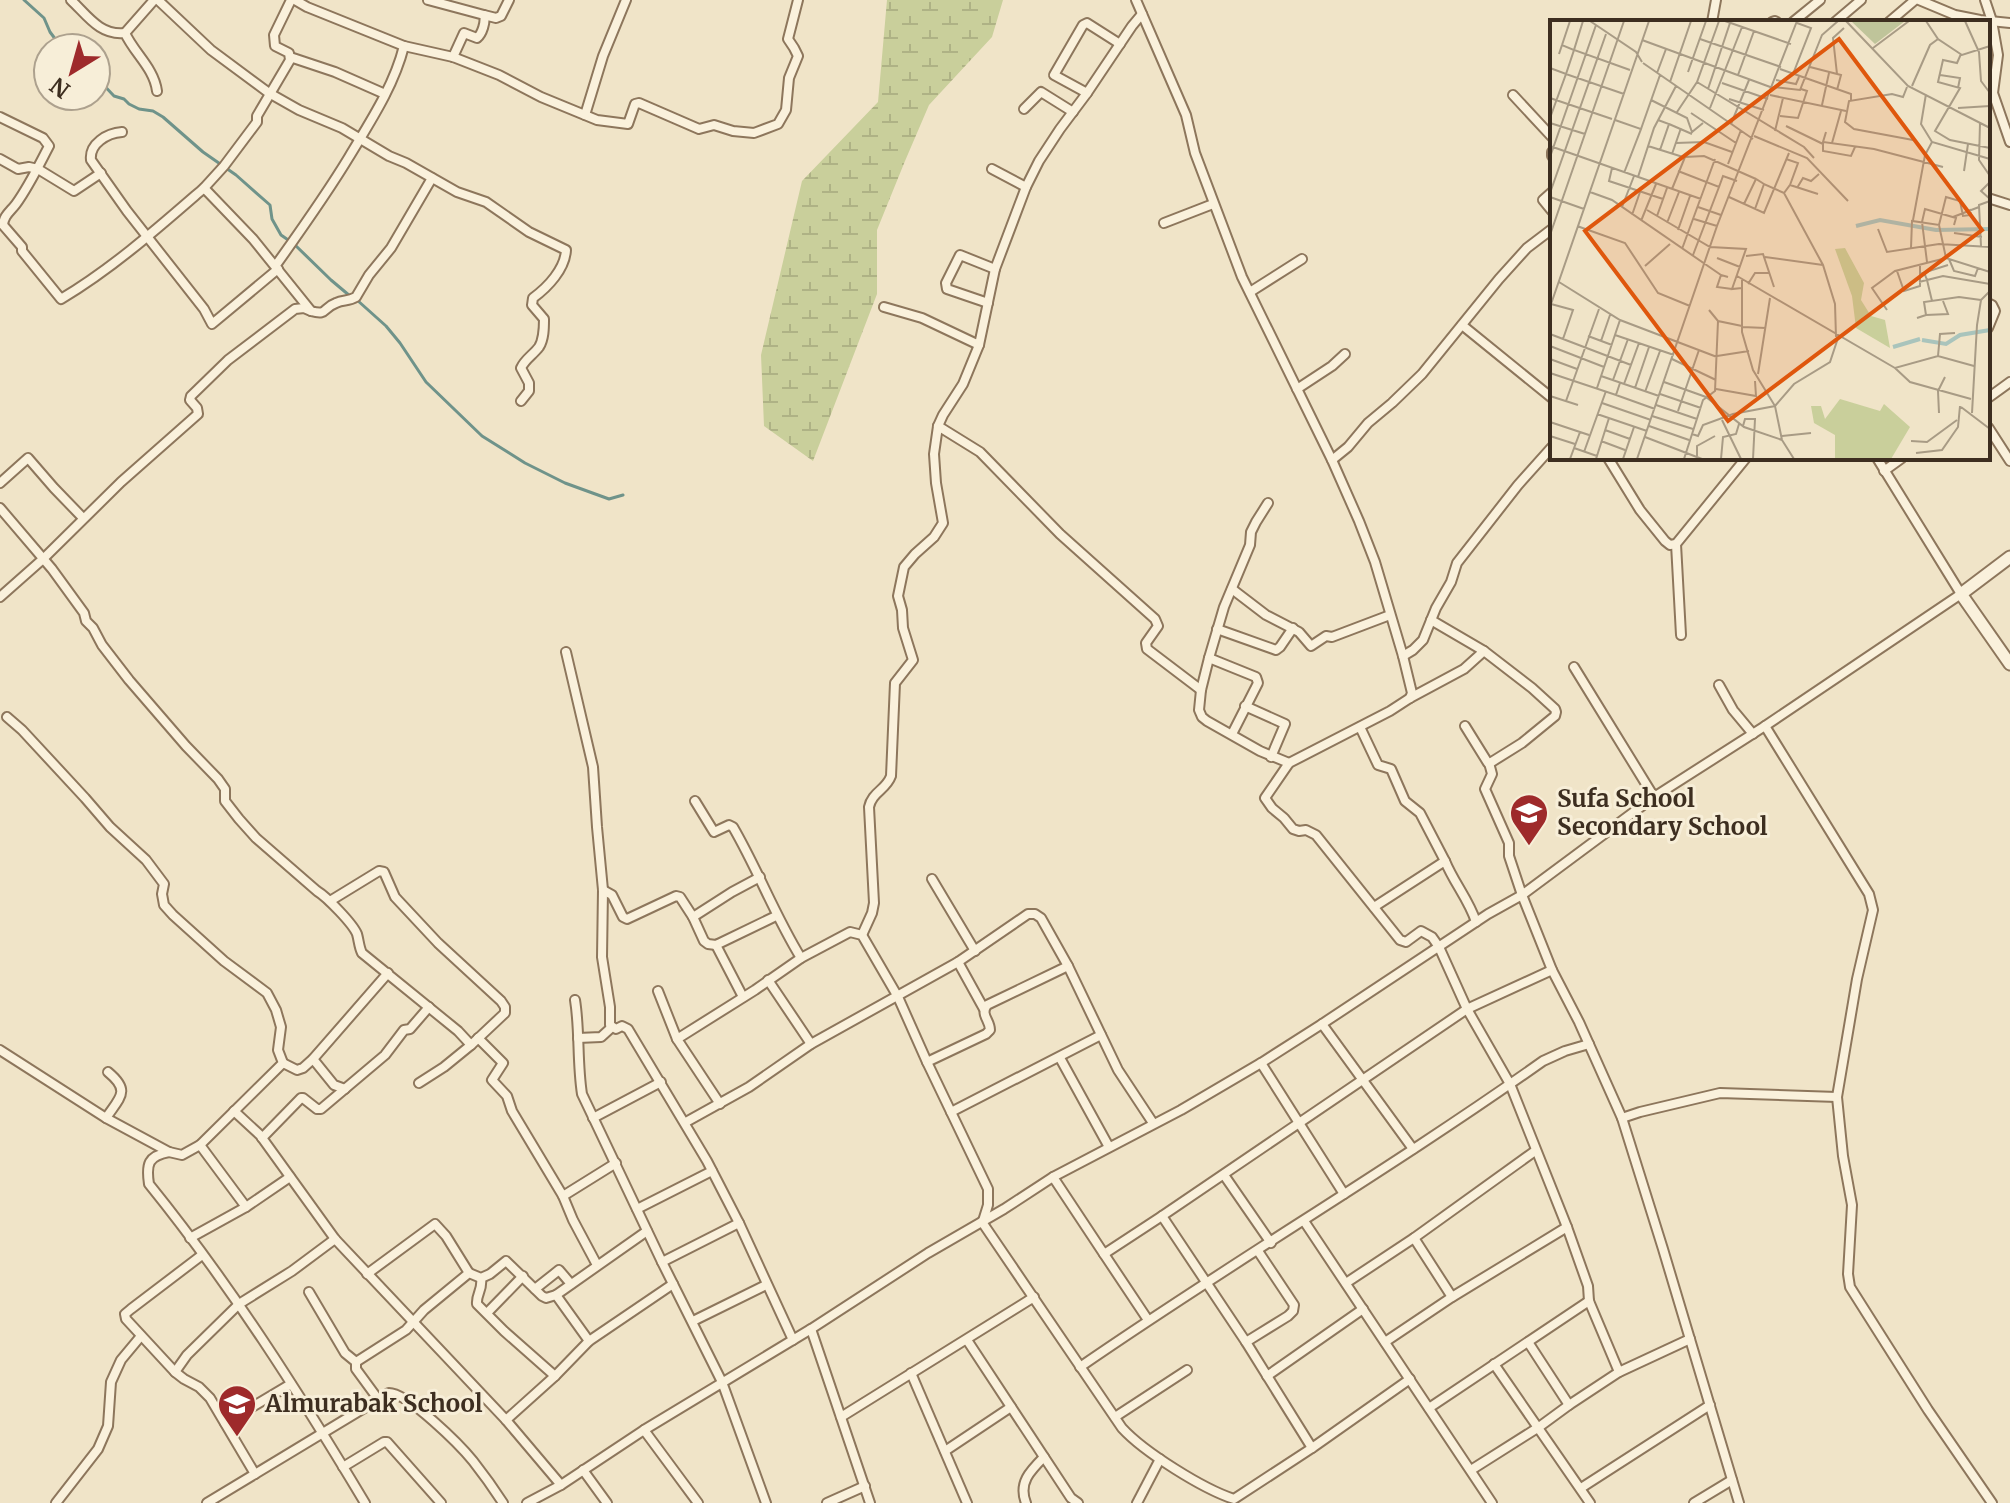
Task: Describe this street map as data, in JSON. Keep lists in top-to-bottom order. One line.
{"places":{"school or university":["Sufa School Secondary School","Almurabak School"]},"north":"bottom left"}
